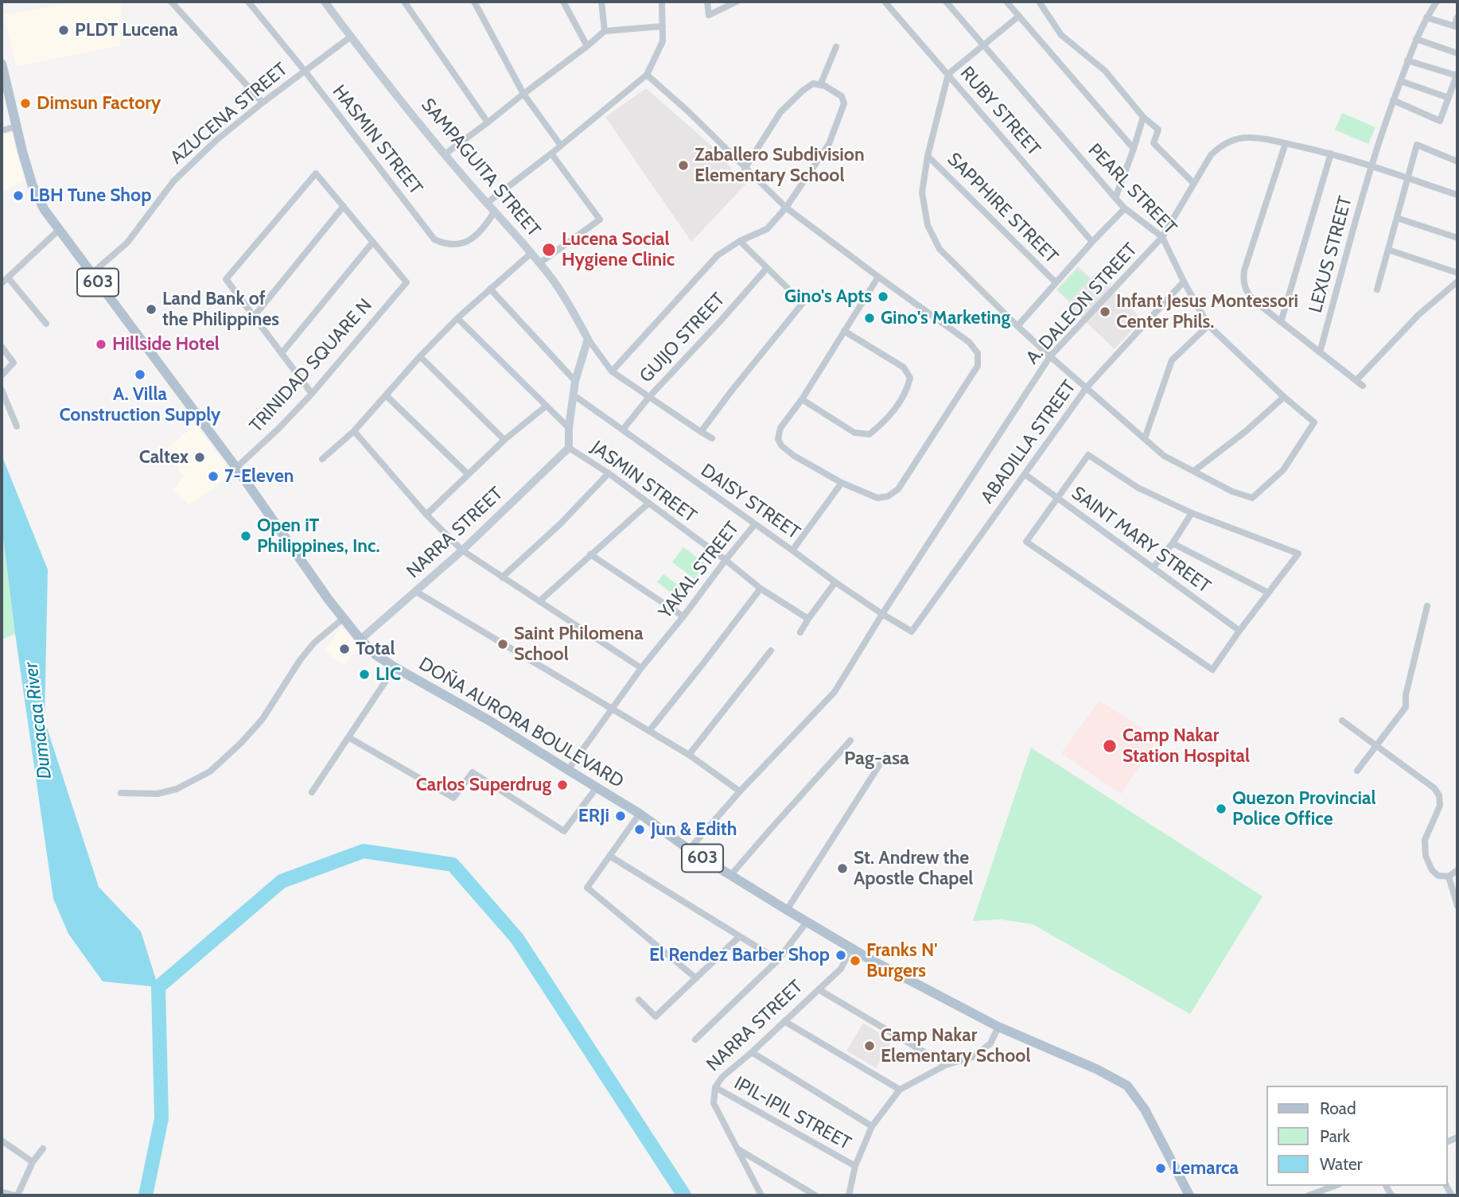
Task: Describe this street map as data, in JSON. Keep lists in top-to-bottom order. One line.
{"streets":{"main road":["603","DOÑA AURORA BOULEVARD"],"street":["RUBY STREET","AZUCENA STREET","HASMIN STREET","SAMPAGUITA STREET","PEARL STREET","SAPPHIRE STREET","LEXUS STREET","A. DALEON STREET","GUIJO STREET","TRINIDAD SQUARE N","ABADILLA STREET","JASMIN STREET","DAISY STREET","NARRA STREET","SAINT MARY STREET","YAKAL STREET","IPIL-IPIL STREET"]},"crossings":[["AZUCENA STREET","HASMIN STREET"],["AZUCENA STREET","SAMPAGUITA STREET"],["AZUCENA STREET","DOÑA AURORA BOULEVARD"],["HASMIN STREET","SAMPAGUITA STREET"],["SAMPAGUITA STREET","GUIJO STREET"],["PEARL STREET","A. DALEON STREET"],["PEARL STREET","ABADILLA STREET"],["LEXUS STREET","A. DALEON STREET"],["A. DALEON STREET","DAISY STREET"],["A. DALEON STREET","DOÑA AURORA BOULEVARD"],["GUIJO STREET","DAISY STREET"],["TRINIDAD SQUARE N","DOÑA AURORA BOULEVARD"],["ABADILLA STREET","DAISY STREET"],["ABADILLA STREET","SAINT MARY STREET"],["JASMIN STREET","NARRA STREET"],["JASMIN STREET","YAKAL STREET"],["DAISY STREET","YAKAL STREET"],["NARRA STREET","DOÑA AURORA BOULEVARD"],["NARRA STREET","IPIL-IPIL STREET"],["YAKAL STREET","DOÑA AURORA BOULEVARD"]],"districts":["Pag-asa"],"water":["Dumacaa River"],"places":["PLDT Lucena","Dimsun Factory","Zaballero Subdivision Elementary School","LBH Tune Shop","Lucena Social Hygiene Clinic","Gino's Apts","Land Bank of the Philippines","Infant Jesus Montessori Center Phils.","Gino's Marketing","Hillside Hotel","A. Villa Construction Supply","Caltex","7-Eleven","Open iT Philippines, Inc.","Saint Philomena School","Total","LIC","Camp Nakar Station Hospital","Carlos Superdrug","Quezon Provincial Police Office","ERJi","Jun & Edith","St. Andrew the Apostle Chapel","El Rendez Barber Shop","Franks N' Burgers","Camp Nakar Elementary School","Lemarca"],"legend":["Road","Park","Water"]}
